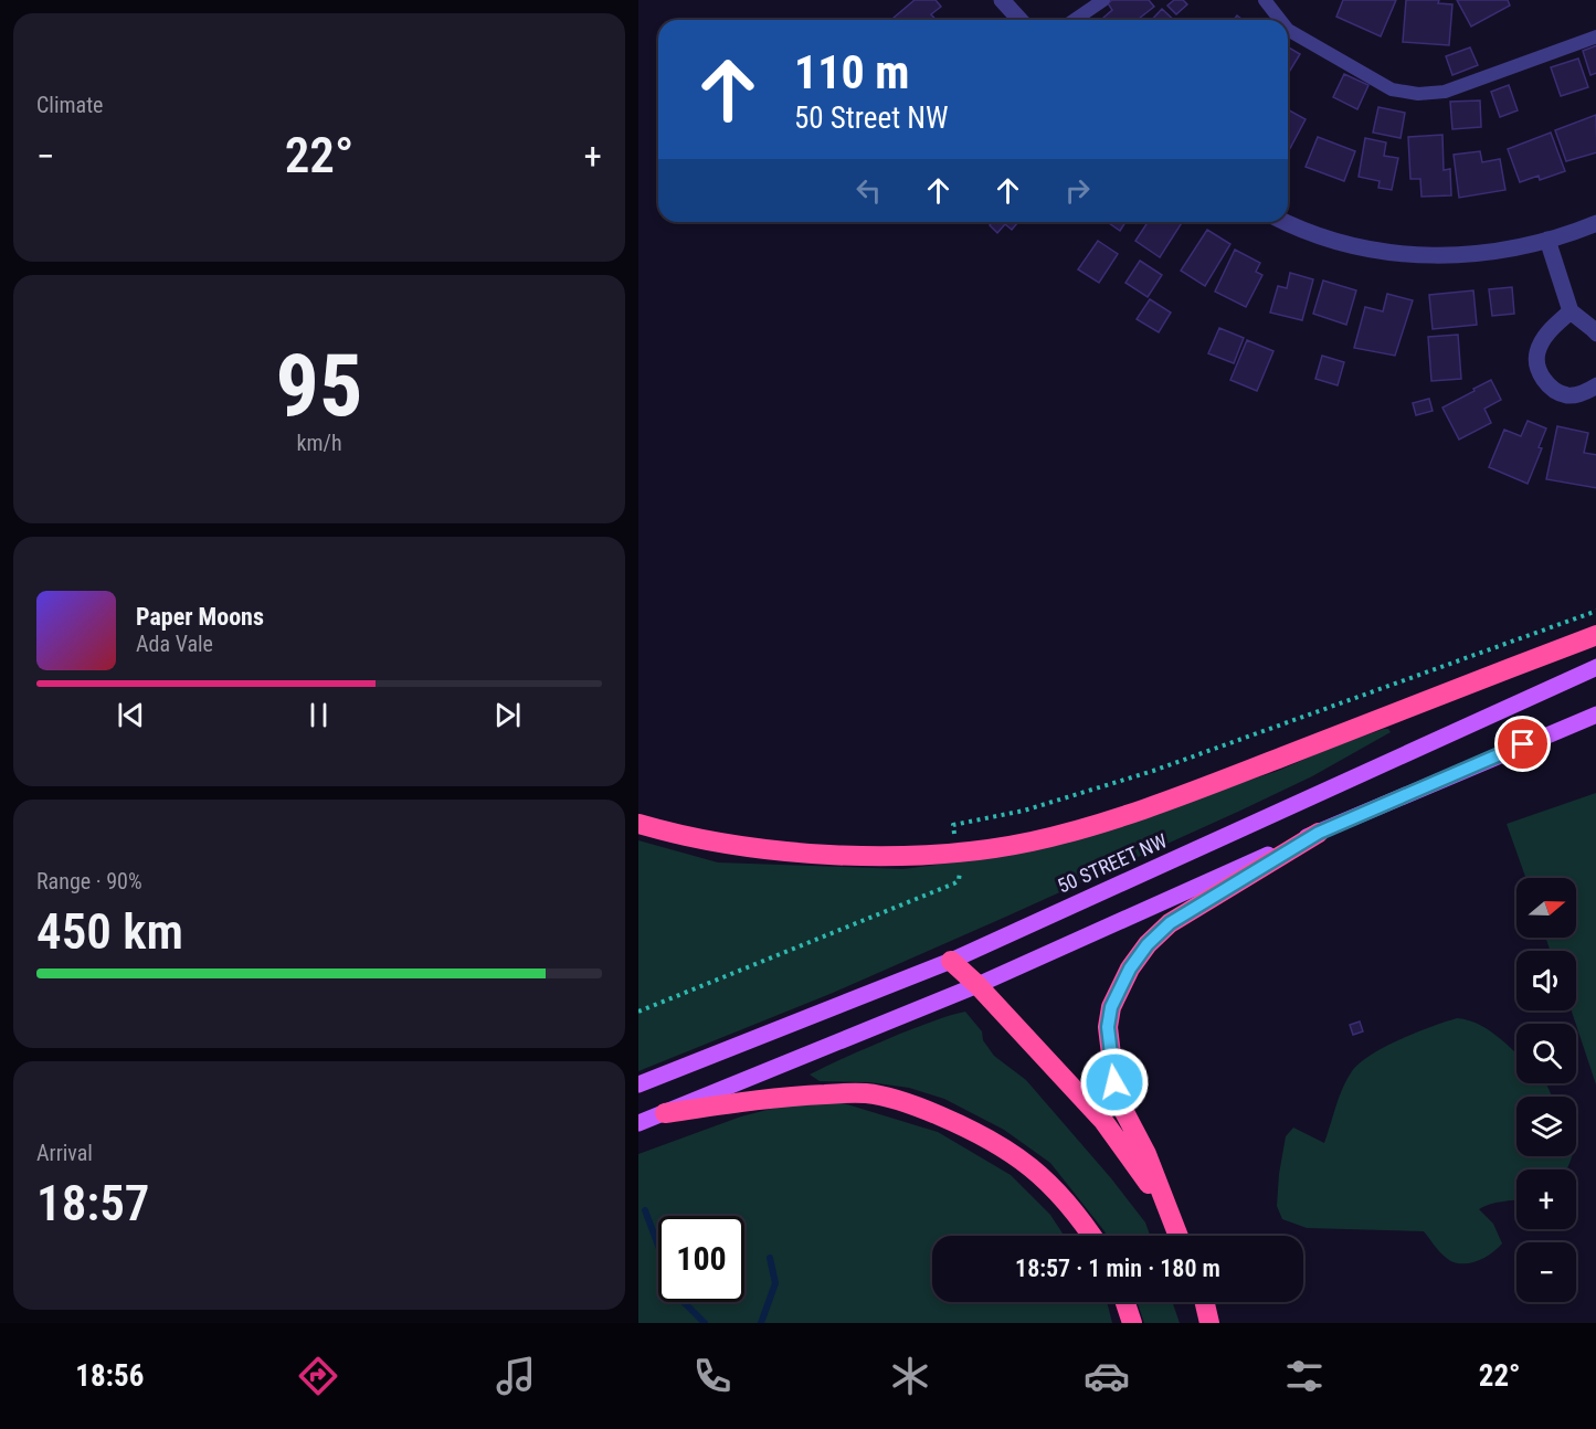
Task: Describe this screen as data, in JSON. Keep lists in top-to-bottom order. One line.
{"streets":{"main road":["50 STREET NW"]},"north":"right","page":{"tile":["Climate",["95","km/h"],["Range · 90%","450 km"],["Arrival","18:57"]],"turn":["110 m","50 Street NW"],"heat":["−","22°","+"],"song":["Paper Moons","Ada Vale"],"map_buttons":["+","−"],"limit":"100","trip":"18:57 · 1 min · 180 m","tabs":["18:56","22°"]}}
